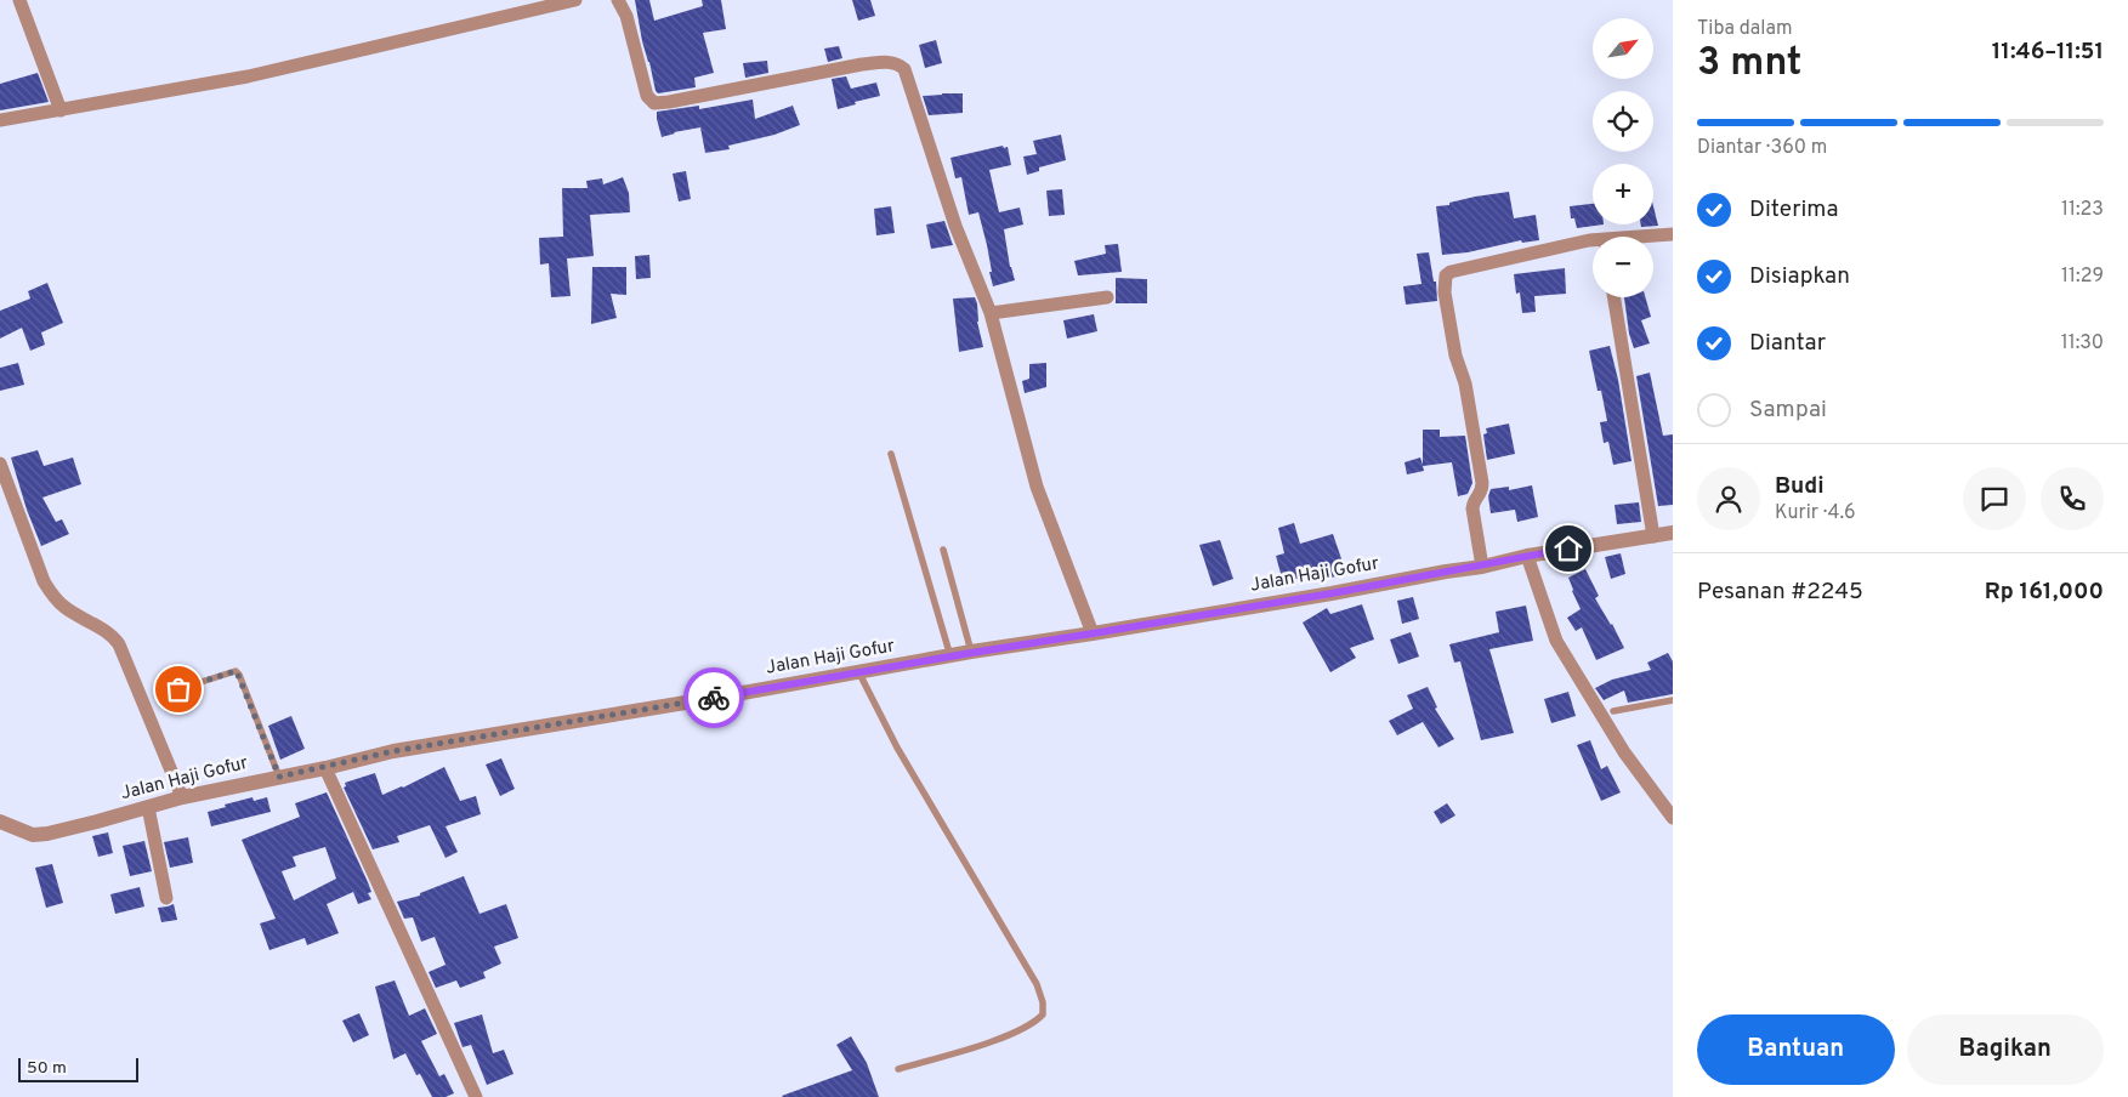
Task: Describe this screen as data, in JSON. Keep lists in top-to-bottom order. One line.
{"streets":{"street":["Jalan Haji Gofur"]},"scale_bar":"50 m","north":"top right","page":{"heading":["3 mnt","Tiba dalam","11:46–11:51"],"panel":["Budi","Kurir · 4.6","Pesanan #2245","Rp 161,000"],"map_buttons":["+","−"],"bar":"Diantar · 360 m","list":[["Diterima","11:23"],["Disiapkan","11:29"],["Diantar","11:30"],"Sampai"],"buttons":["Bantuan","Bagikan"],"scale":"50 m"}}
